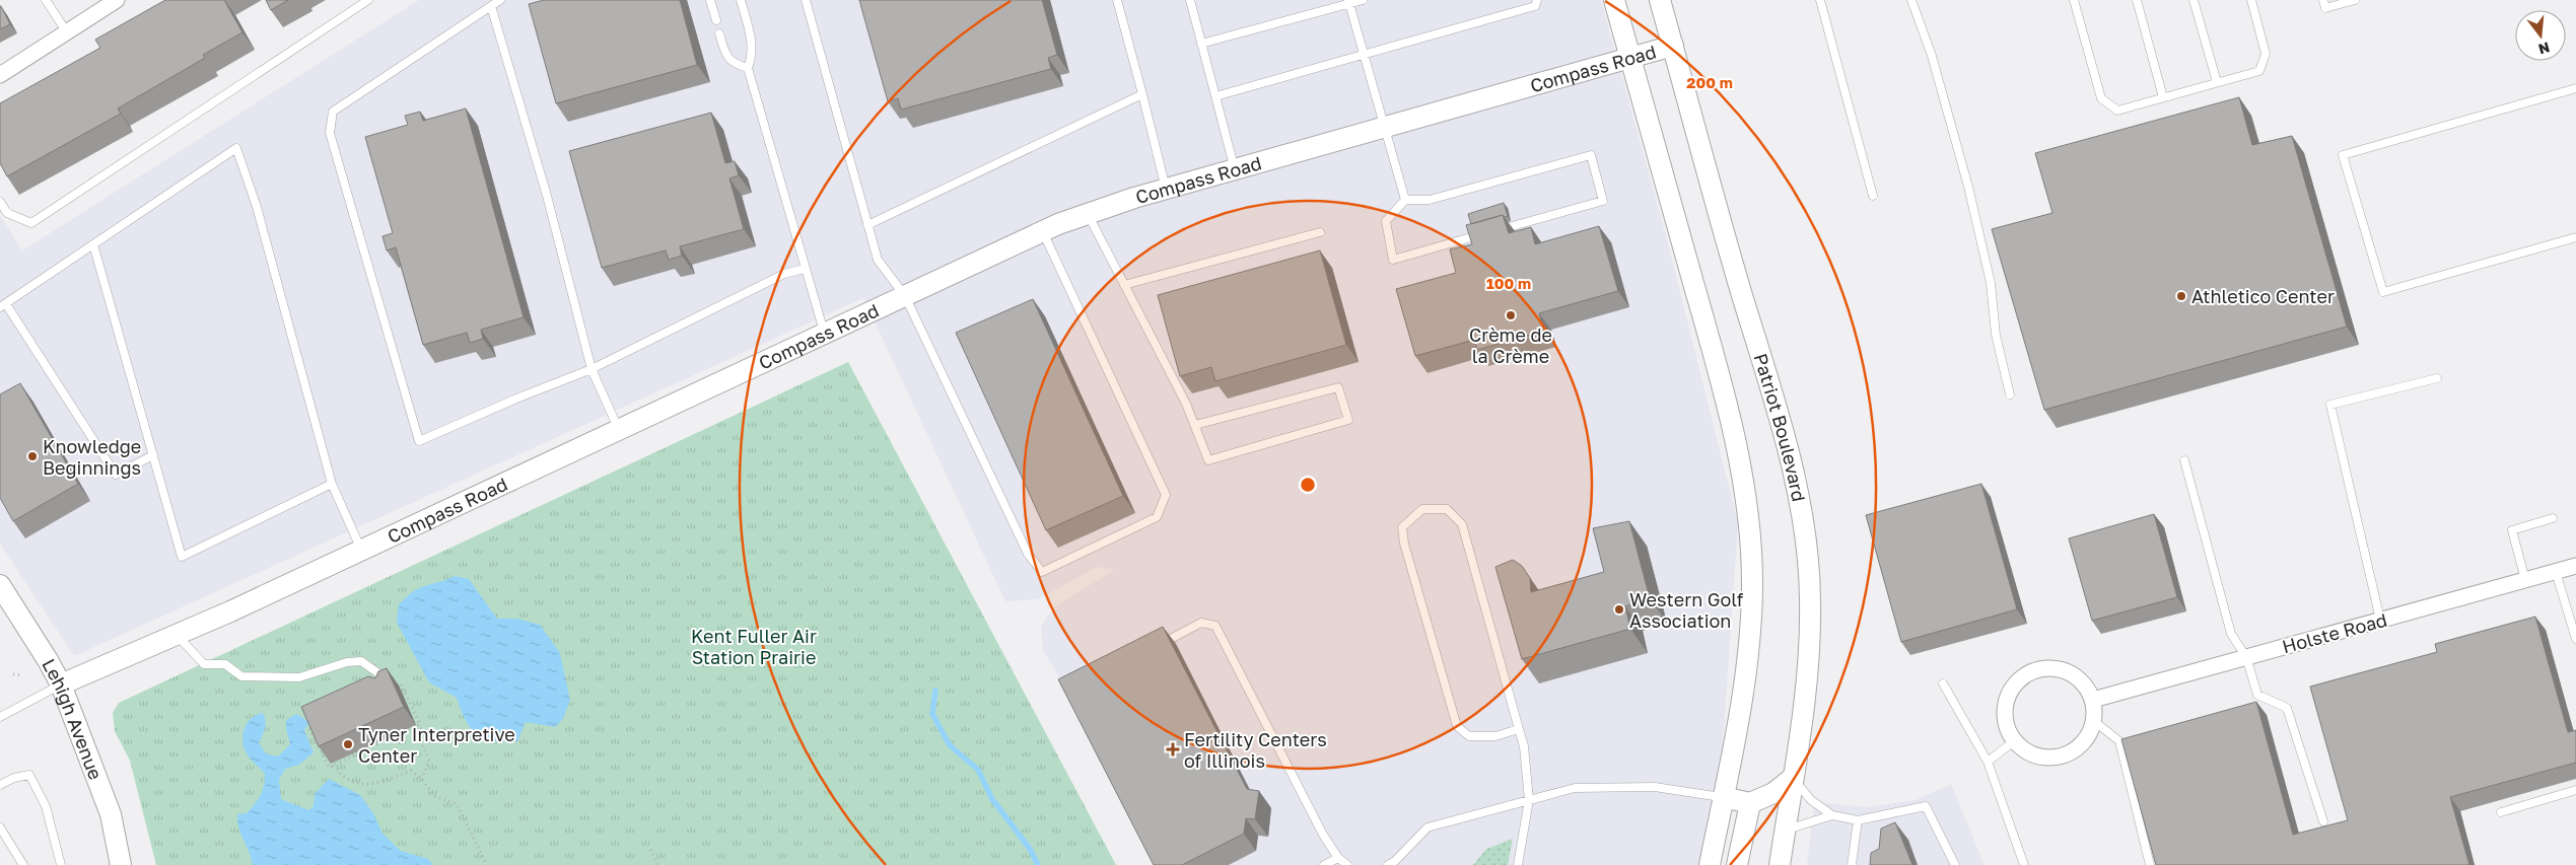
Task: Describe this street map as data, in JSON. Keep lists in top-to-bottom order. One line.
{"streets":{"street":["Compass Road","Patriot Boulevard","Holste Road","Lehigh Avenue"]},"crossings":[["Compass Road","Patriot Boulevard"],["Compass Road","Lehigh Avenue"]],"parks":["Kent Fuller Air Station Prairie"],"places":{"other":["Athletico Center","Crème de la Crème","Knowledge Beginnings","Western Golf Association","Tyner Interpretive Center"],"health":["Fertility Centers of Illinois"]},"north":"bottom","rings":["200 m","100 m"]}
